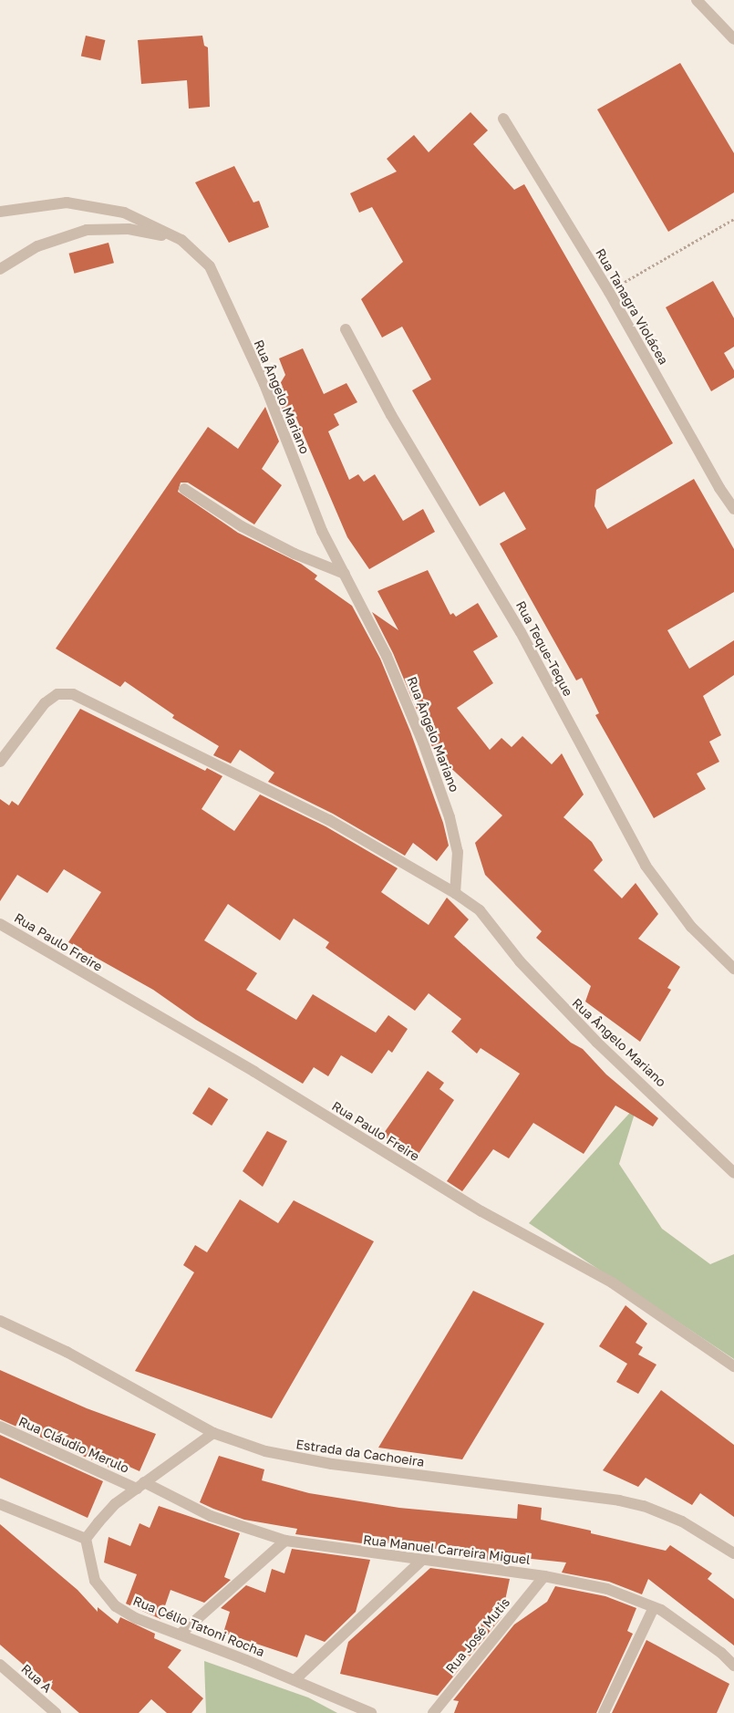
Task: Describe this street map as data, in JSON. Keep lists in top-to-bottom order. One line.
{"streets":{"street":["Rua Tanagra Violácea","Rua Ângelo Mariano","Rua Teque-Teque","Rua Paulo Freire","Rua Cláudio Merulo","Estrada da Cachoeira","Rua Manuel Carreira Miguel","Rua Célio Tatoni Rocha","Rua José Mutis","Rua A"]},"crossings":[["Rua Cláudio Merulo","Rua Manuel Carreira Miguel"],["Rua Manuel Carreira Miguel","Rua José Mutis"]]}
